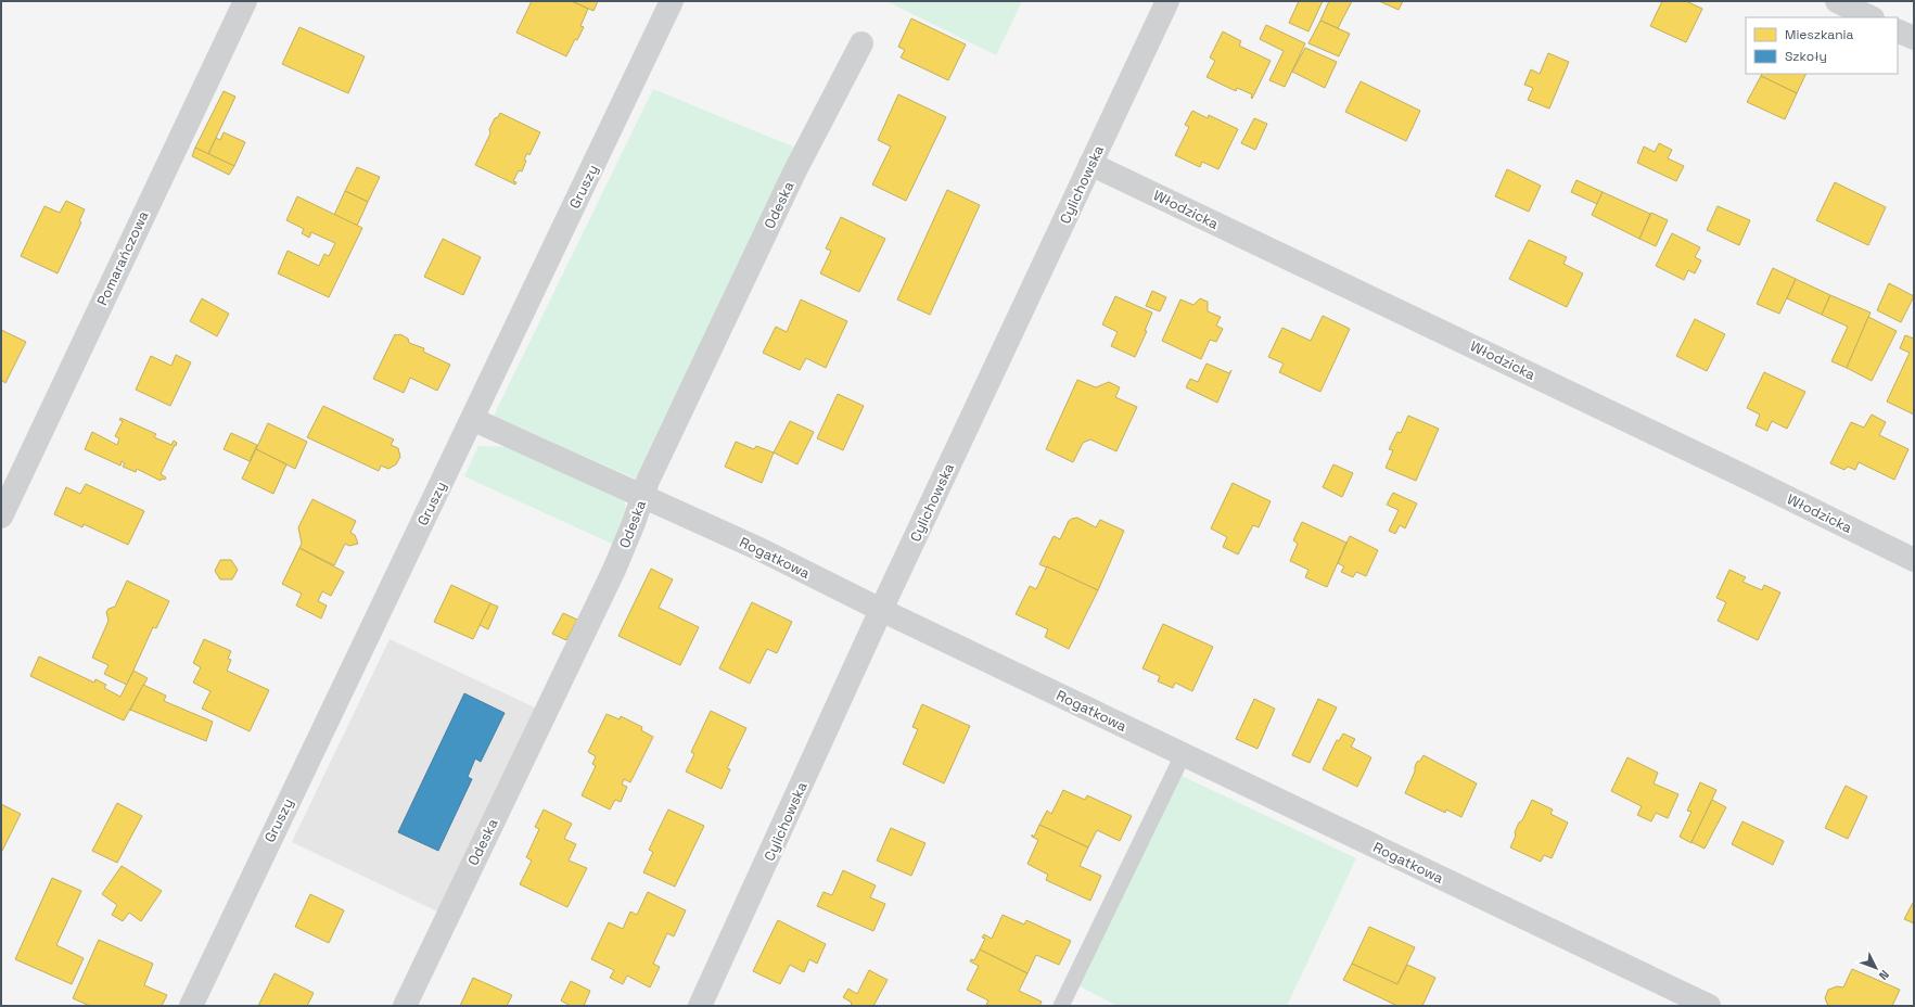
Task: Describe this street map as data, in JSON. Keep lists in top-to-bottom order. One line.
{"streets":{"street":["Cylichowska","Gruszy","Odeska","Włodzicka","Pomarańczowa","Rogatkowa"]},"crossings":[["Cylichowska","Włodzicka"],["Cylichowska","Rogatkowa"],["Gruszy","Rogatkowa"],["Odeska","Rogatkowa"]],"legend":["Mieszkania","Szkoły"],"north":"bottom right"}
